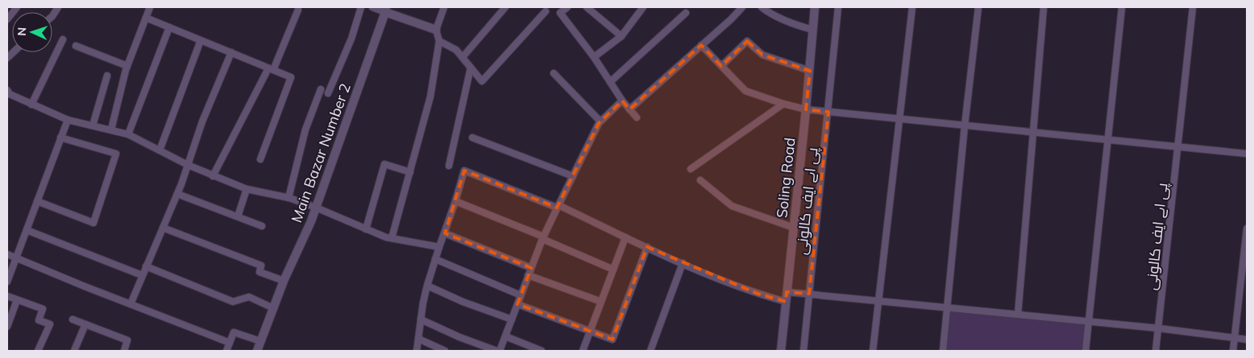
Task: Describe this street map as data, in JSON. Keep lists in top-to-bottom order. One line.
{"streets":{"street":["Main Bazar Number 2","Soling Road","پی اے ایف کالونی"]},"north":"left"}
